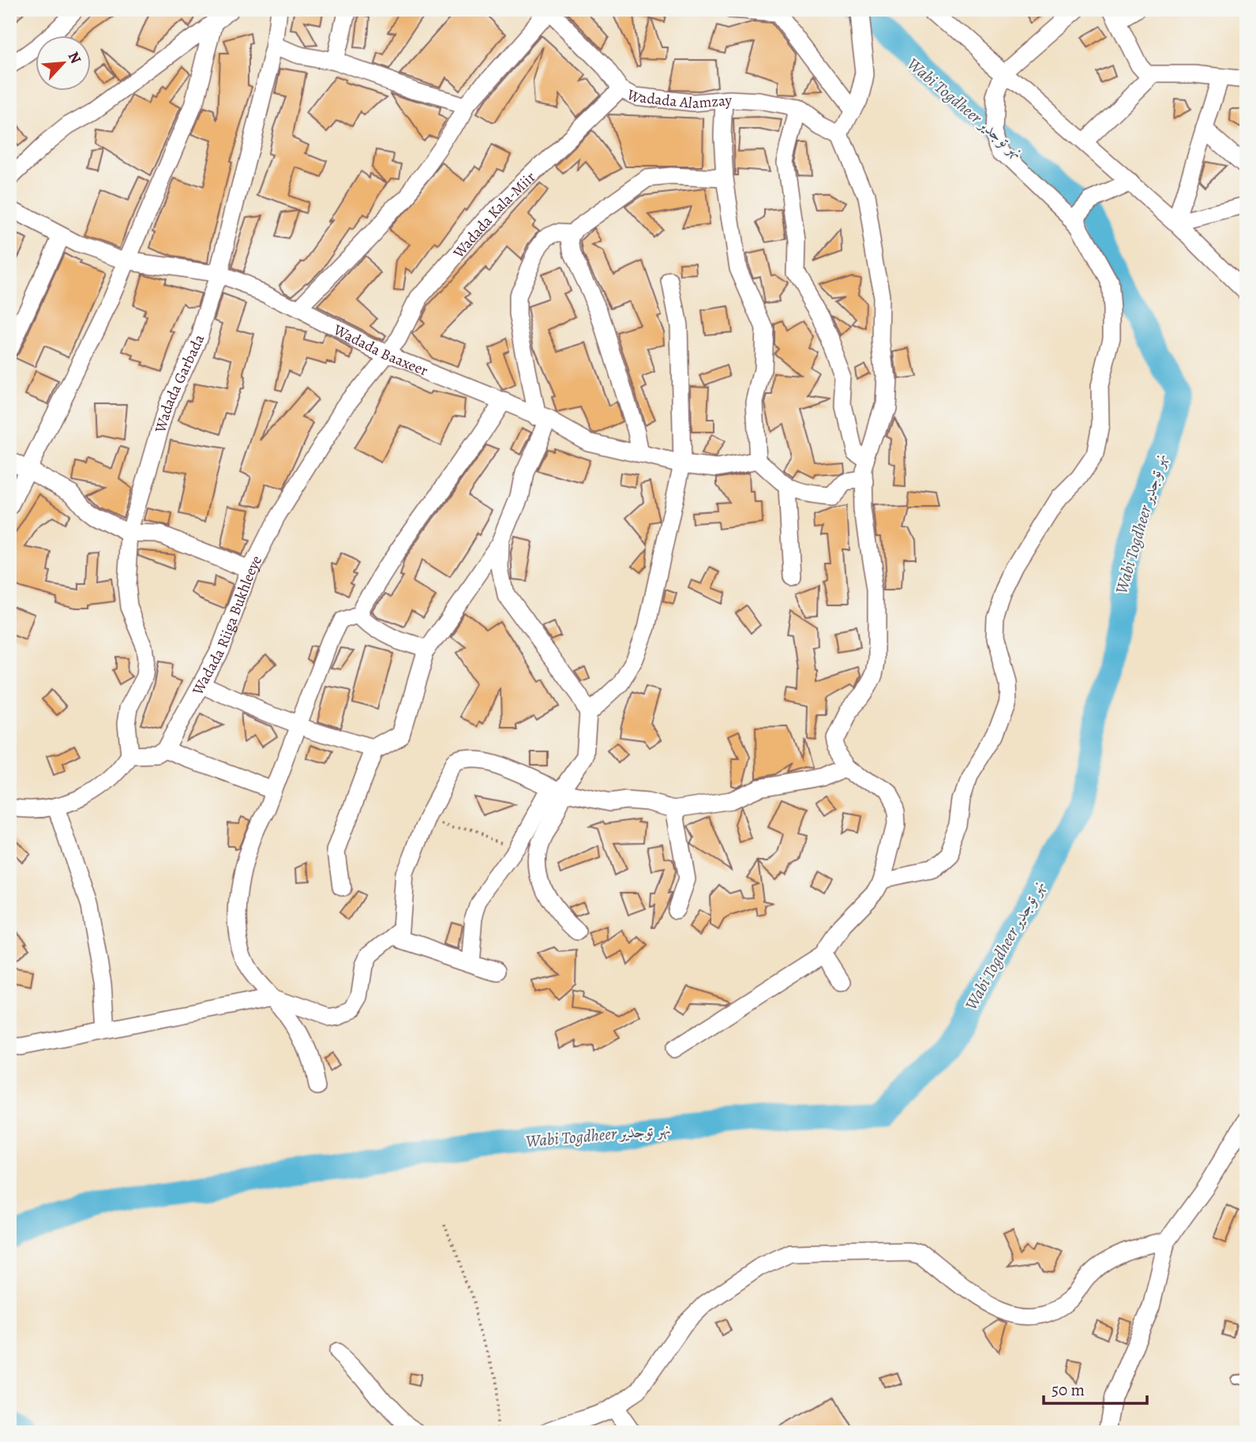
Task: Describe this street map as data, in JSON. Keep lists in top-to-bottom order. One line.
{"streets":{"street":["Wadada Alamzay","Wadada Kala-Miir","Wadada Baaxeer","Wadada Garbada","Wadada Riiga Bukhleeye"]},"crossings":[["Wadada Alamzay","Wadada Kala-Miir"],["Wadada Kala-Miir","Wadada Baaxeer"],["Wadada Kala-Miir","Wadada Riiga Bukhleeye"],["Wadada Baaxeer","Wadada Garbada"],["Wadada Baaxeer","Wadada Riiga Bukhleeye"]],"water":["Wabi Togdheer نهر توجدير"],"scale_bar":"50 m","north":"top right"}
